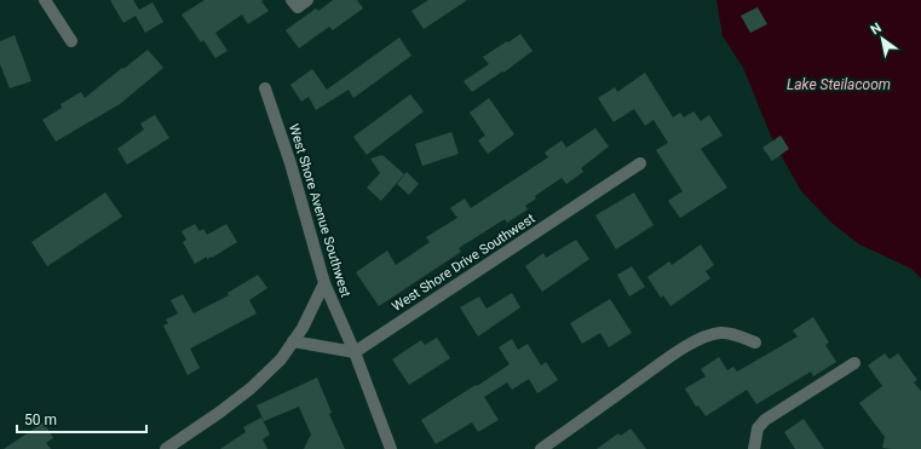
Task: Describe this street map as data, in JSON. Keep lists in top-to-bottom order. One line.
{"streets":{"street":["West Shore Avenue Southwest","West Shore Drive Southwest"]},"crossings":[["West Shore Avenue Southwest","West Shore Drive Southwest"]],"water":["Lake Steilacoom"],"scale_bar":"50 m","north":"top left"}
